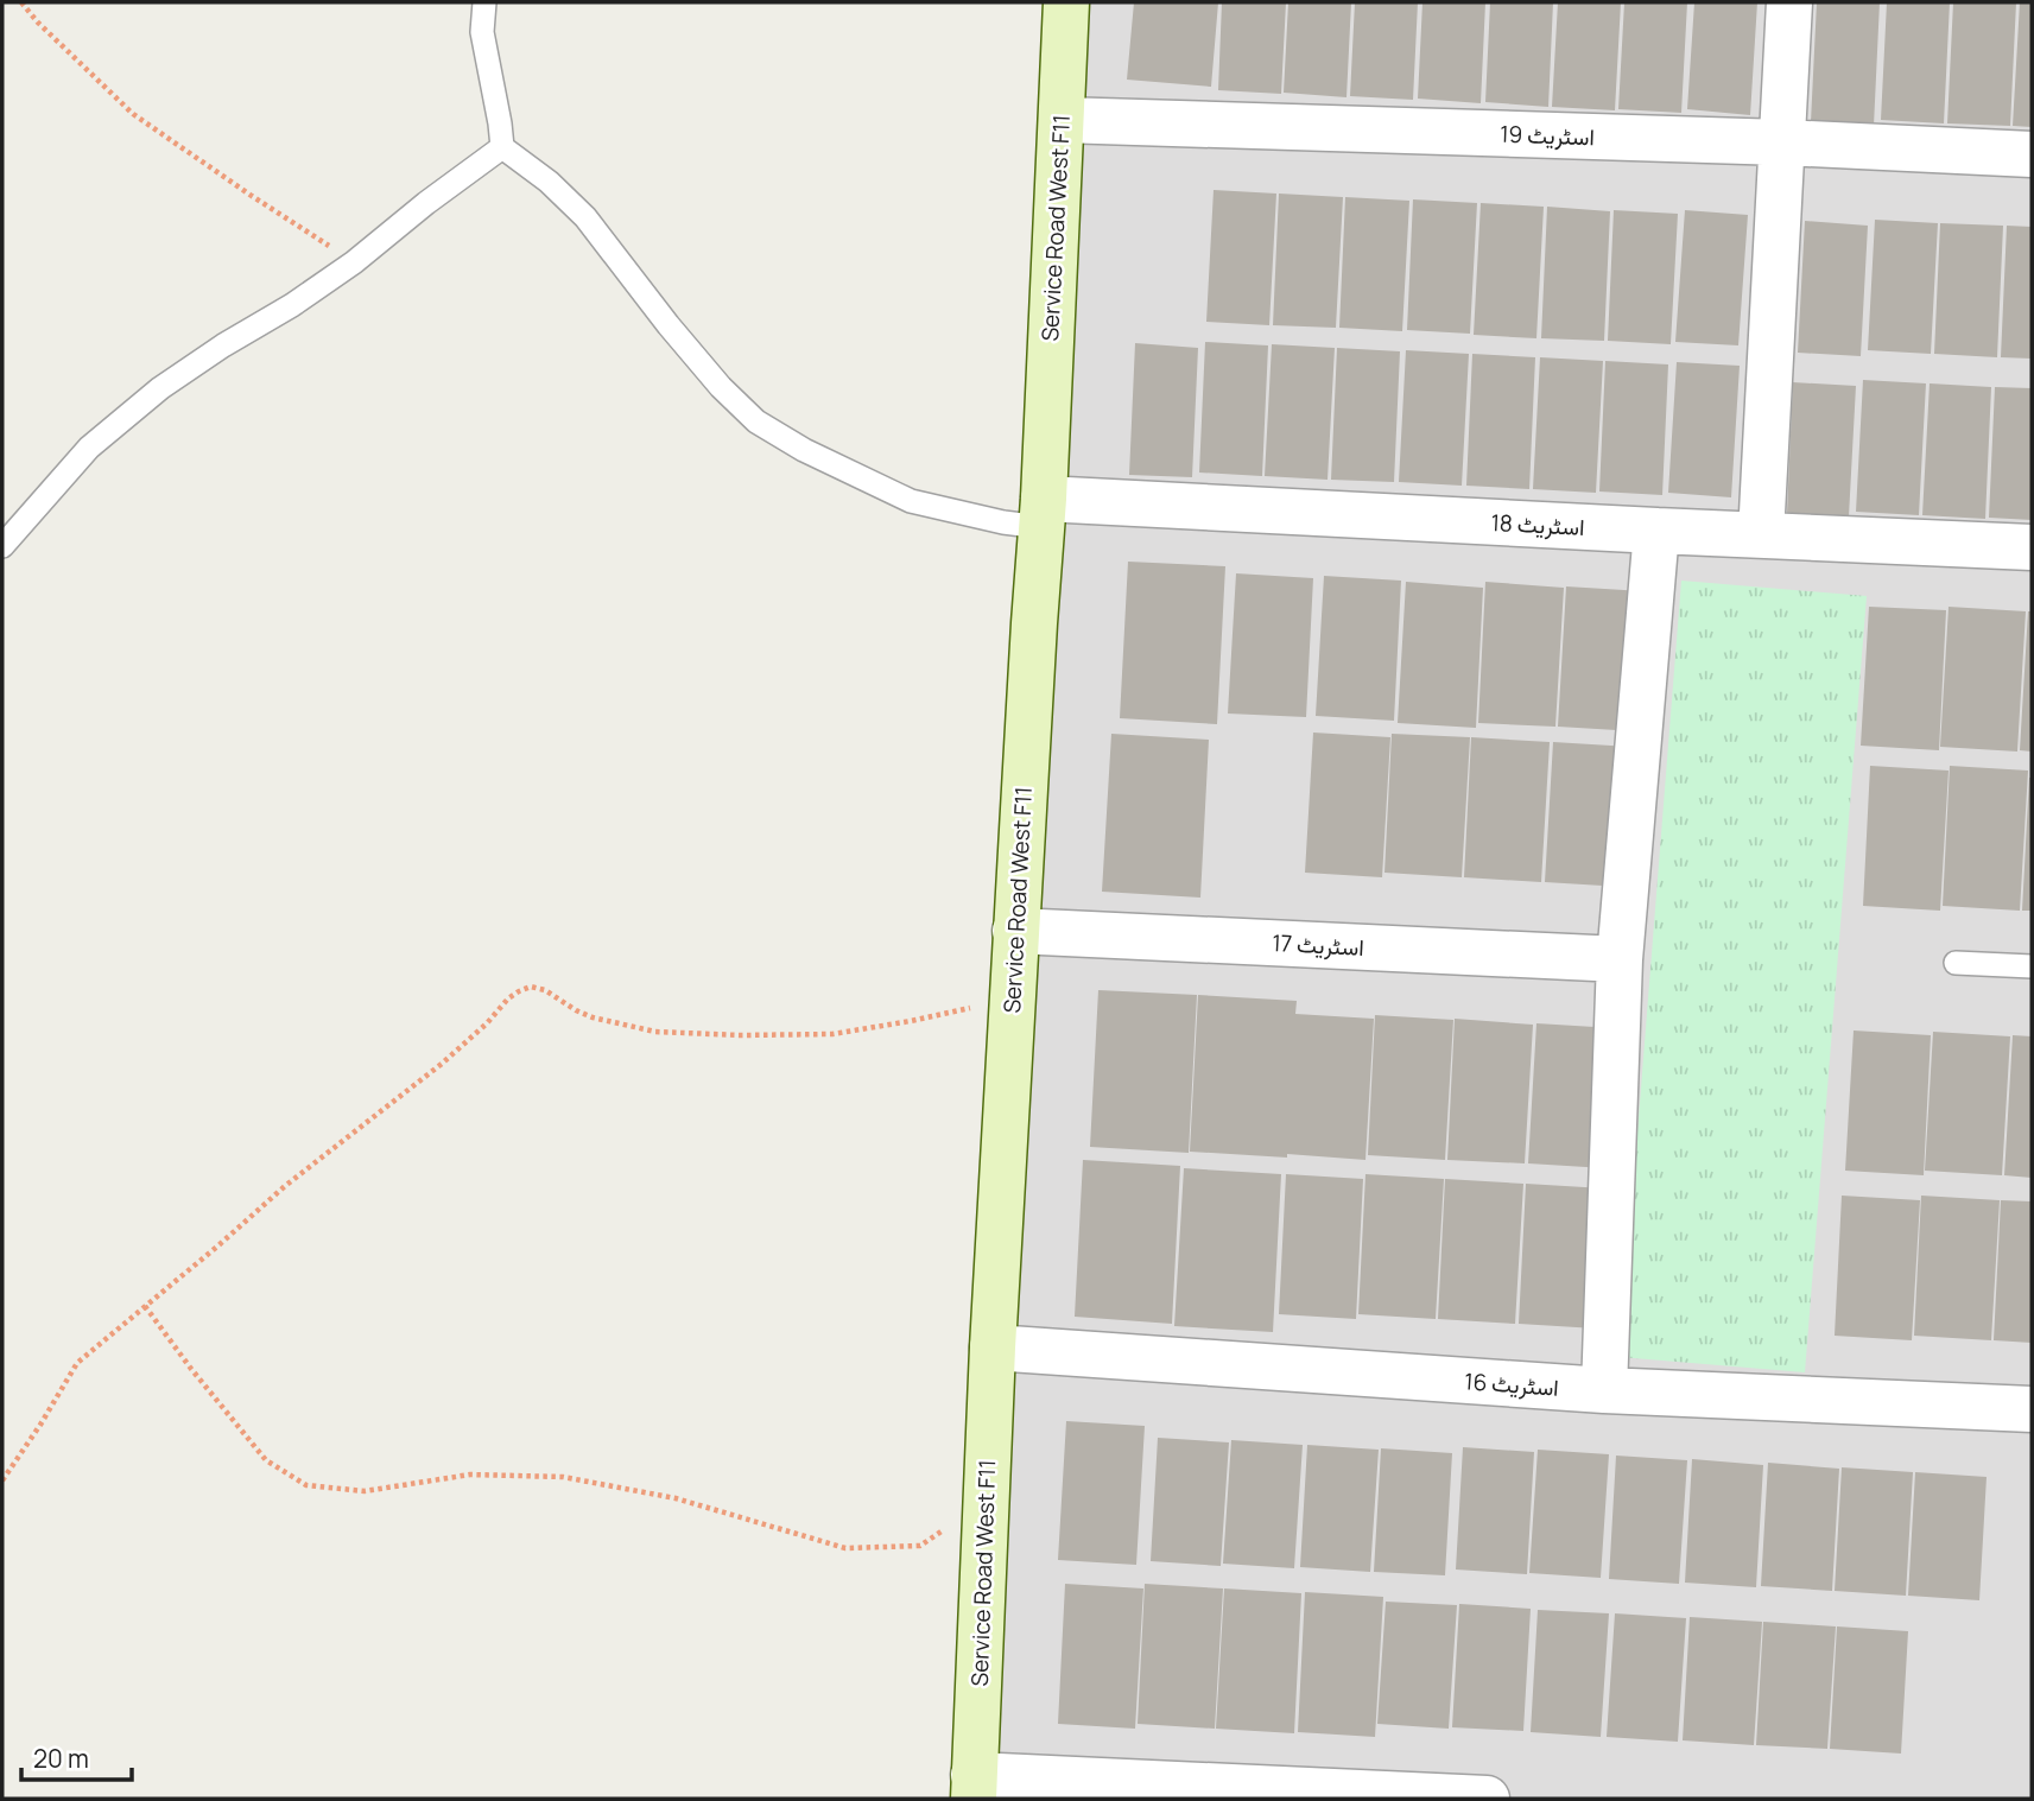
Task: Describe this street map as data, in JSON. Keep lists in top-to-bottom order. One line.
{"streets":{"main road":["Service Road West F11"],"street":["اسٹریٹ 19","اسٹریٹ 18","اسٹریٹ 17","اسٹریٹ 16"]},"crossings":[["اسٹریٹ 19","Service Road West F11"],["Service Road West F11","اسٹریٹ 18"],["Service Road West F11","اسٹریٹ 17"],["Service Road West F11","اسٹریٹ 16"]],"scale_bar":"20 m"}
